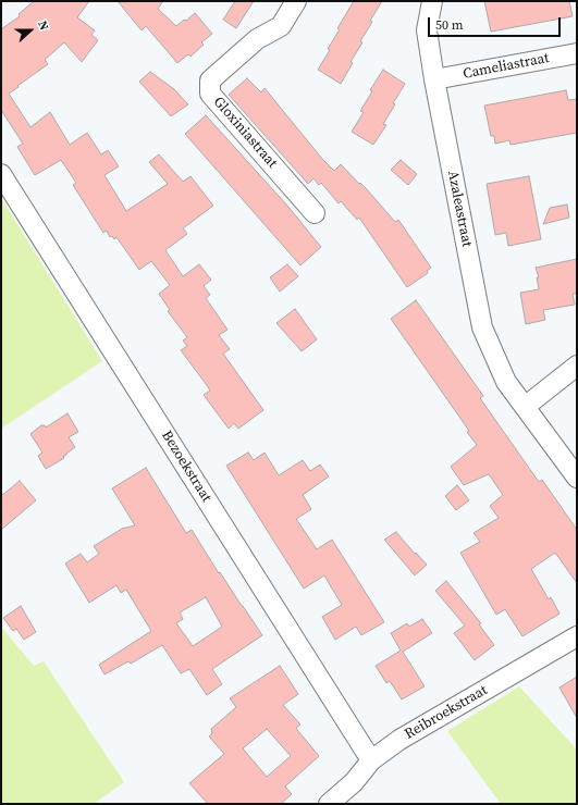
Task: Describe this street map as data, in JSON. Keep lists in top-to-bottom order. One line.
{"streets":{"street":["Cameliastraat","Gloxiniastraat","Azaleastraat","Bezoekstraat","Reibroekstraat"]},"crossings":[["Cameliastraat","Azaleastraat"],["Bezoekstraat","Reibroekstraat"]],"scale_bar":"50 m","north":"right"}
